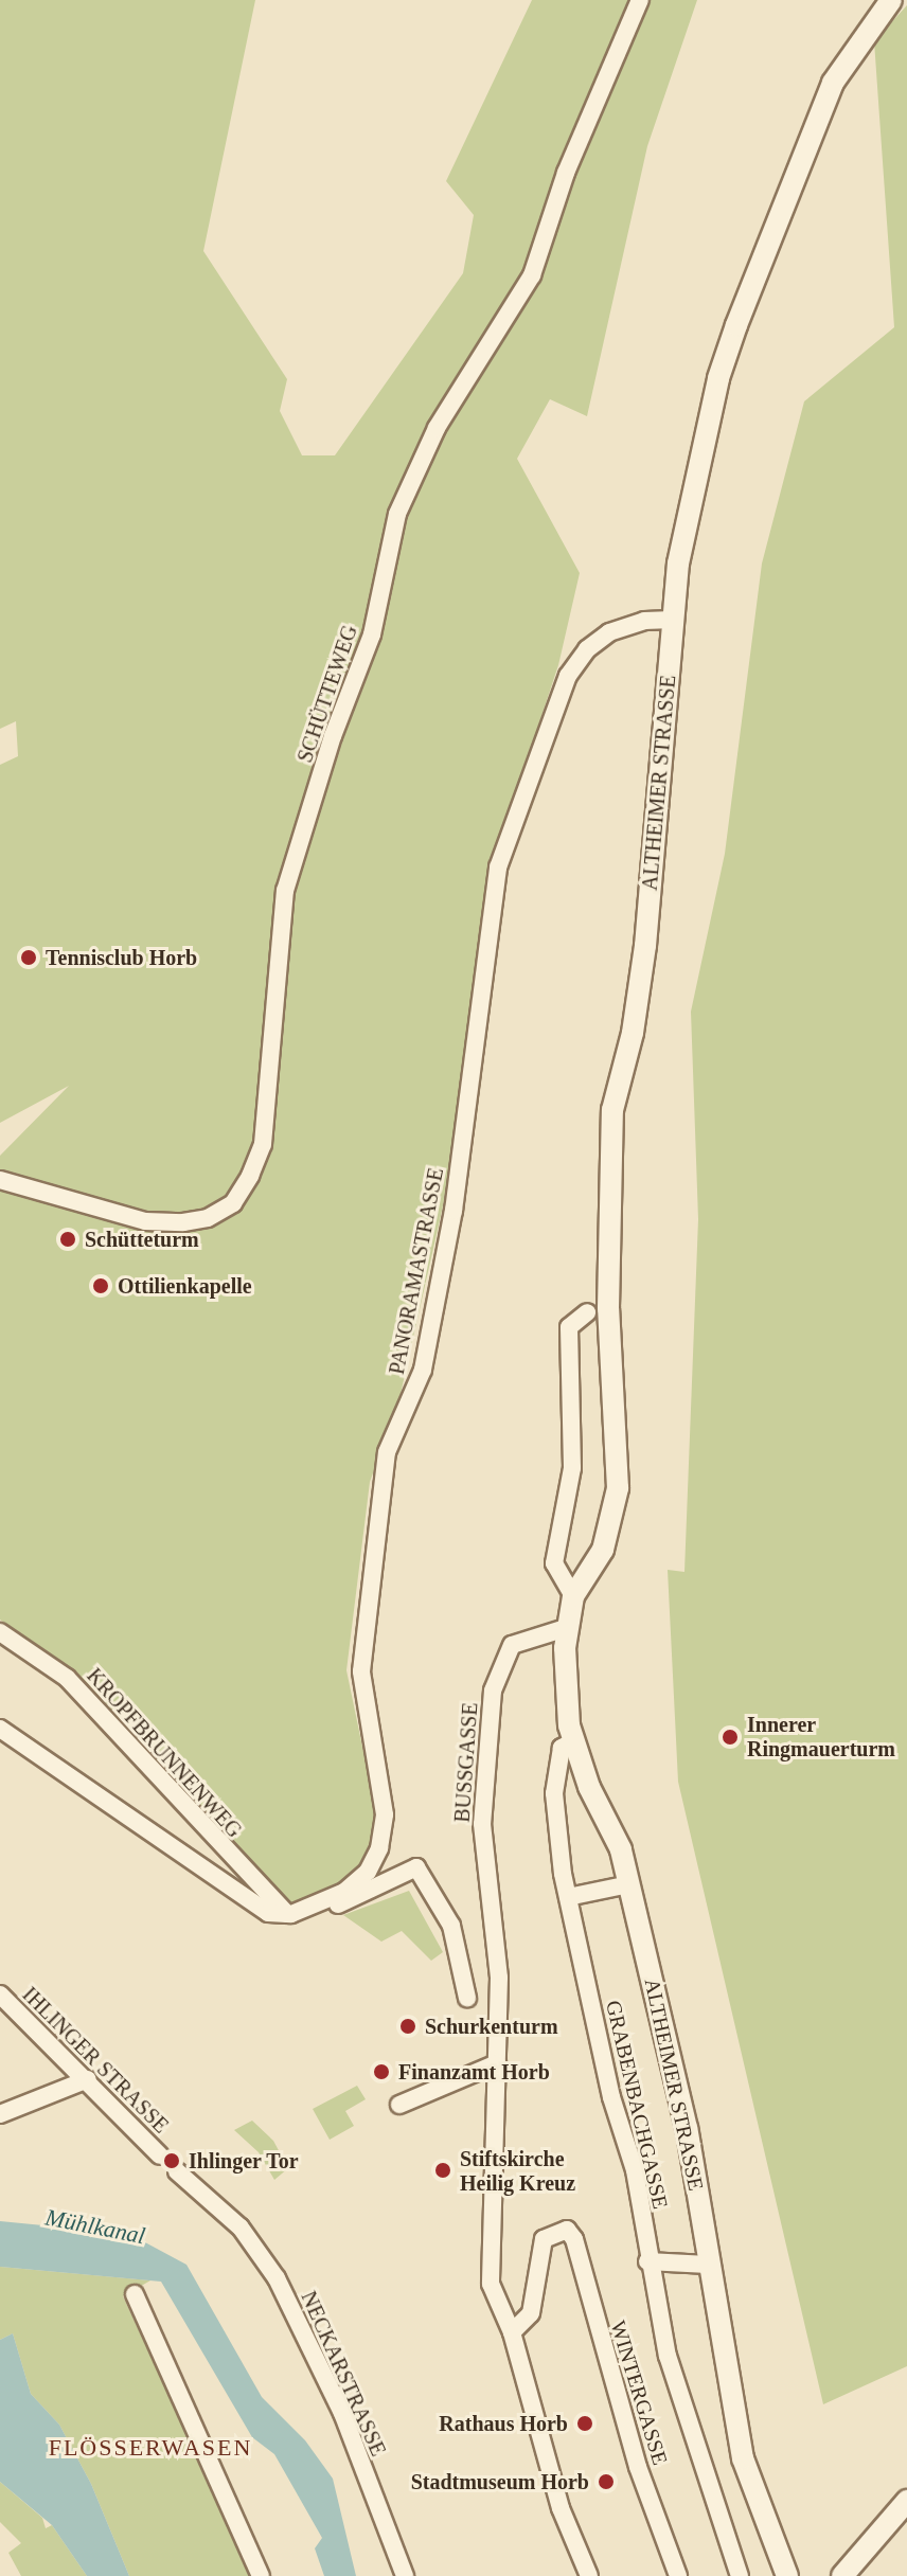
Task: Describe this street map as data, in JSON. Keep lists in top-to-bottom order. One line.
{"streets":{"street":["SCHÜTTEWEG","ALTHEIMER STRASSE","PANORAMASTRASSE","KROPFBRUNNENWEG","BUSSGASSE","IHLINGER STRASSE","GRABENBACHGASSE","NECKARSTRASSE","WINTERGASSE"]},"crossings":[["ALTHEIMER STRASSE","PANORAMASTRASSE"],["ALTHEIMER STRASSE","BUSSGASSE"],["ALTHEIMER STRASSE","GRABENBACHGASSE"],["PANORAMASTRASSE","KROPFBRUNNENWEG"],["BUSSGASSE","WINTERGASSE"]],"districts":["FLÖSSERWASEN"],"water":["Mühlkanal"],"places":["Tennisclub Horb","Schütteturm","Ottilienkapelle","Innerer Ringmauerturm","Schurkenturm","Finanzamt Horb","Ihlinger Tor","Stiftskirche Heilig Kreuz","Rathaus Horb","Stadtmuseum Horb"]}
